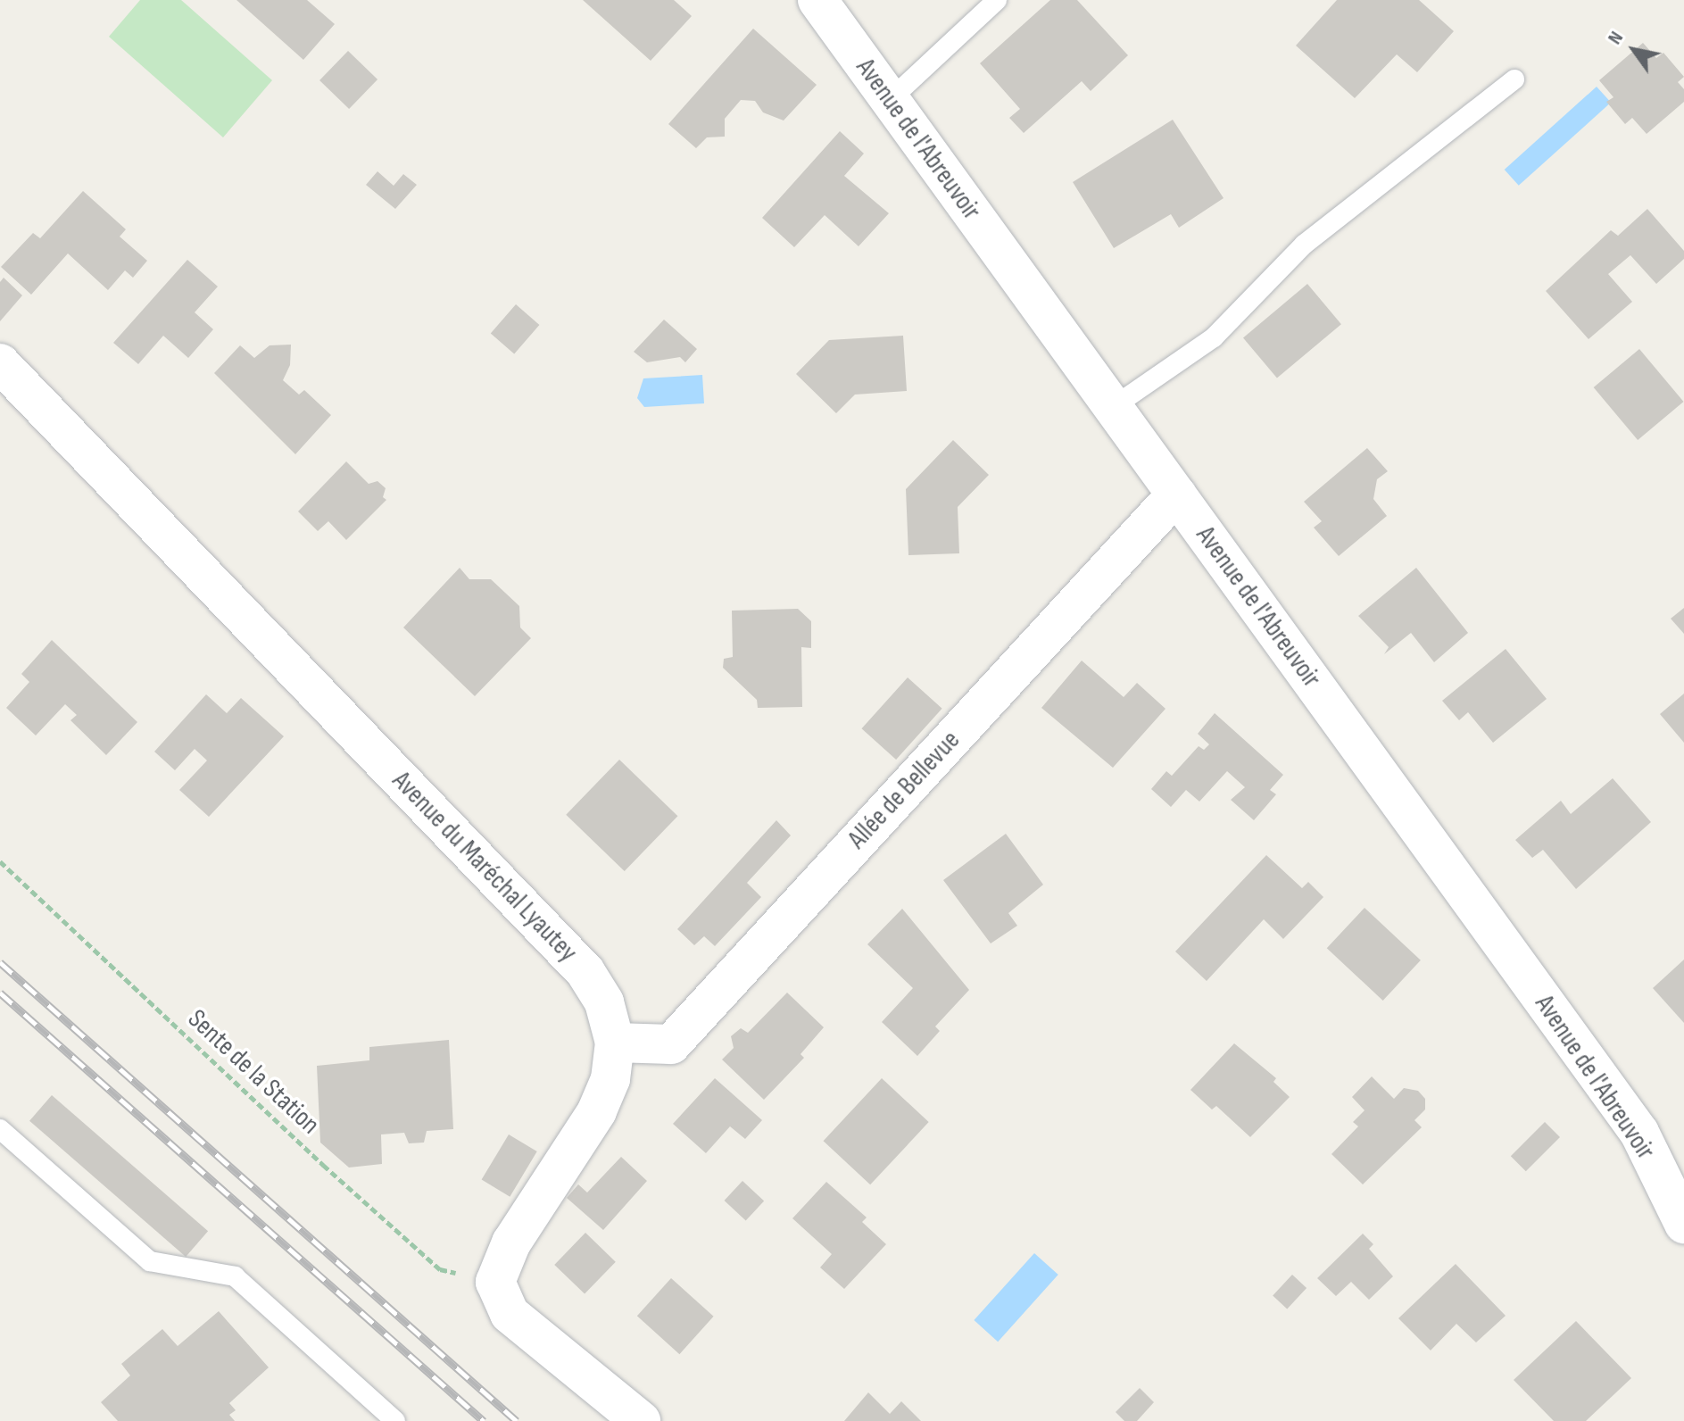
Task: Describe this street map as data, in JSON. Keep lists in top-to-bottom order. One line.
{"streets":{"street":["Avenue de l'Abreuvoir","Allée de Bellevue","Avenue du Maréchal Lyautey"],"path":["Sente de la Station"]},"crossings":[["Avenue de l'Abreuvoir","Allée de Bellevue"],["Allée de Bellevue","Avenue du Maréchal Lyautey"],["Avenue du Maréchal Lyautey","Sente de la Station"]],"north":"top left"}
